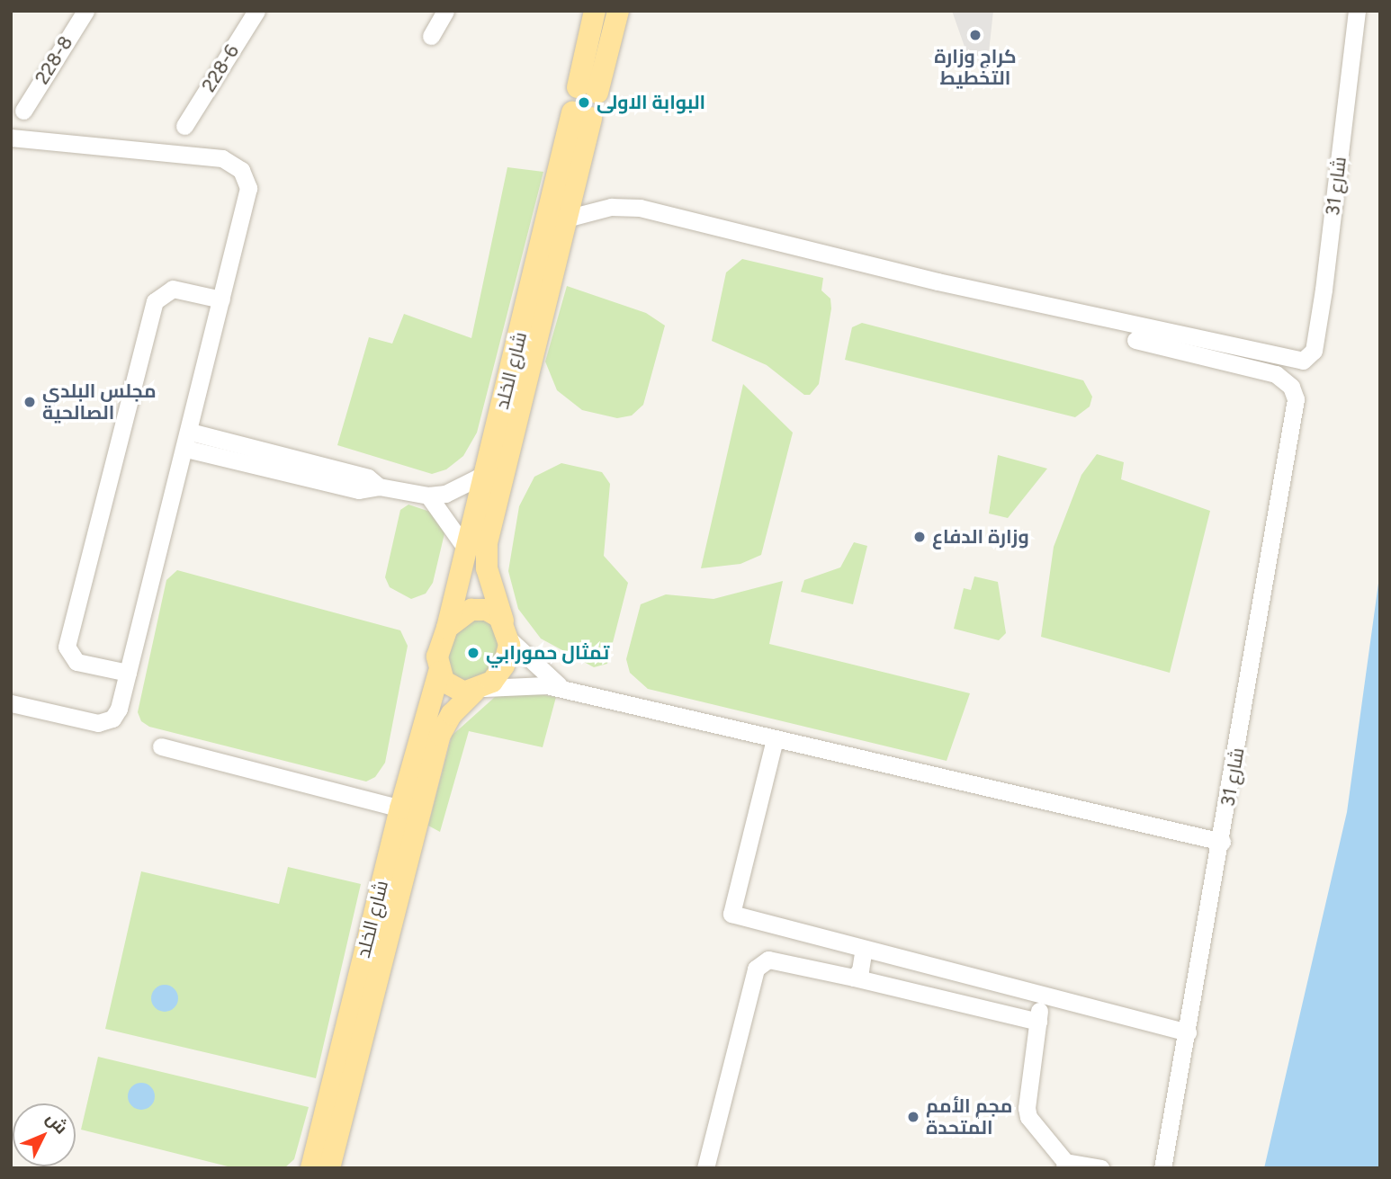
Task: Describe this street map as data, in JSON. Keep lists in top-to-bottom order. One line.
{"streets":{"main road":["شارع الخلد"],"street":["228-8","228-6","شارع 31"]},"crossings":[["شارع 31","شارع الخلد"]],"places":["كراج وزارة التخطيط","البوابة الاولى","مجلس البلدي الصالحية","وزارة الدفاع","تمثال حمورابي","مجم الأمم المتحدة"],"north":"top right"}
